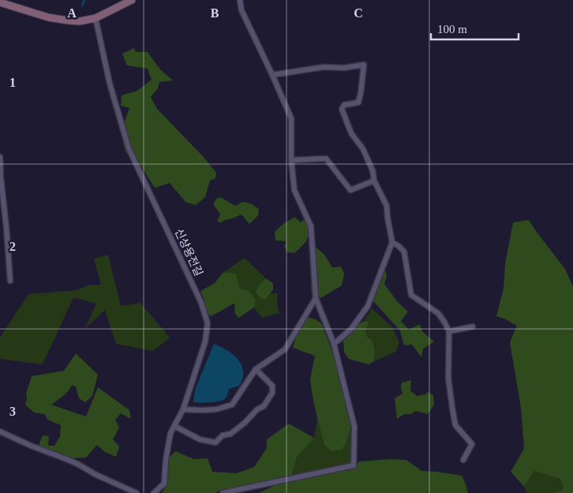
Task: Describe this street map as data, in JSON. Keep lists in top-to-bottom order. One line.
{"streets":{"street":["신상용전길"]},"scale_bar":"100 m","grid":{"columns":["A","B","C"],"rows":["1","2","3"]}}
